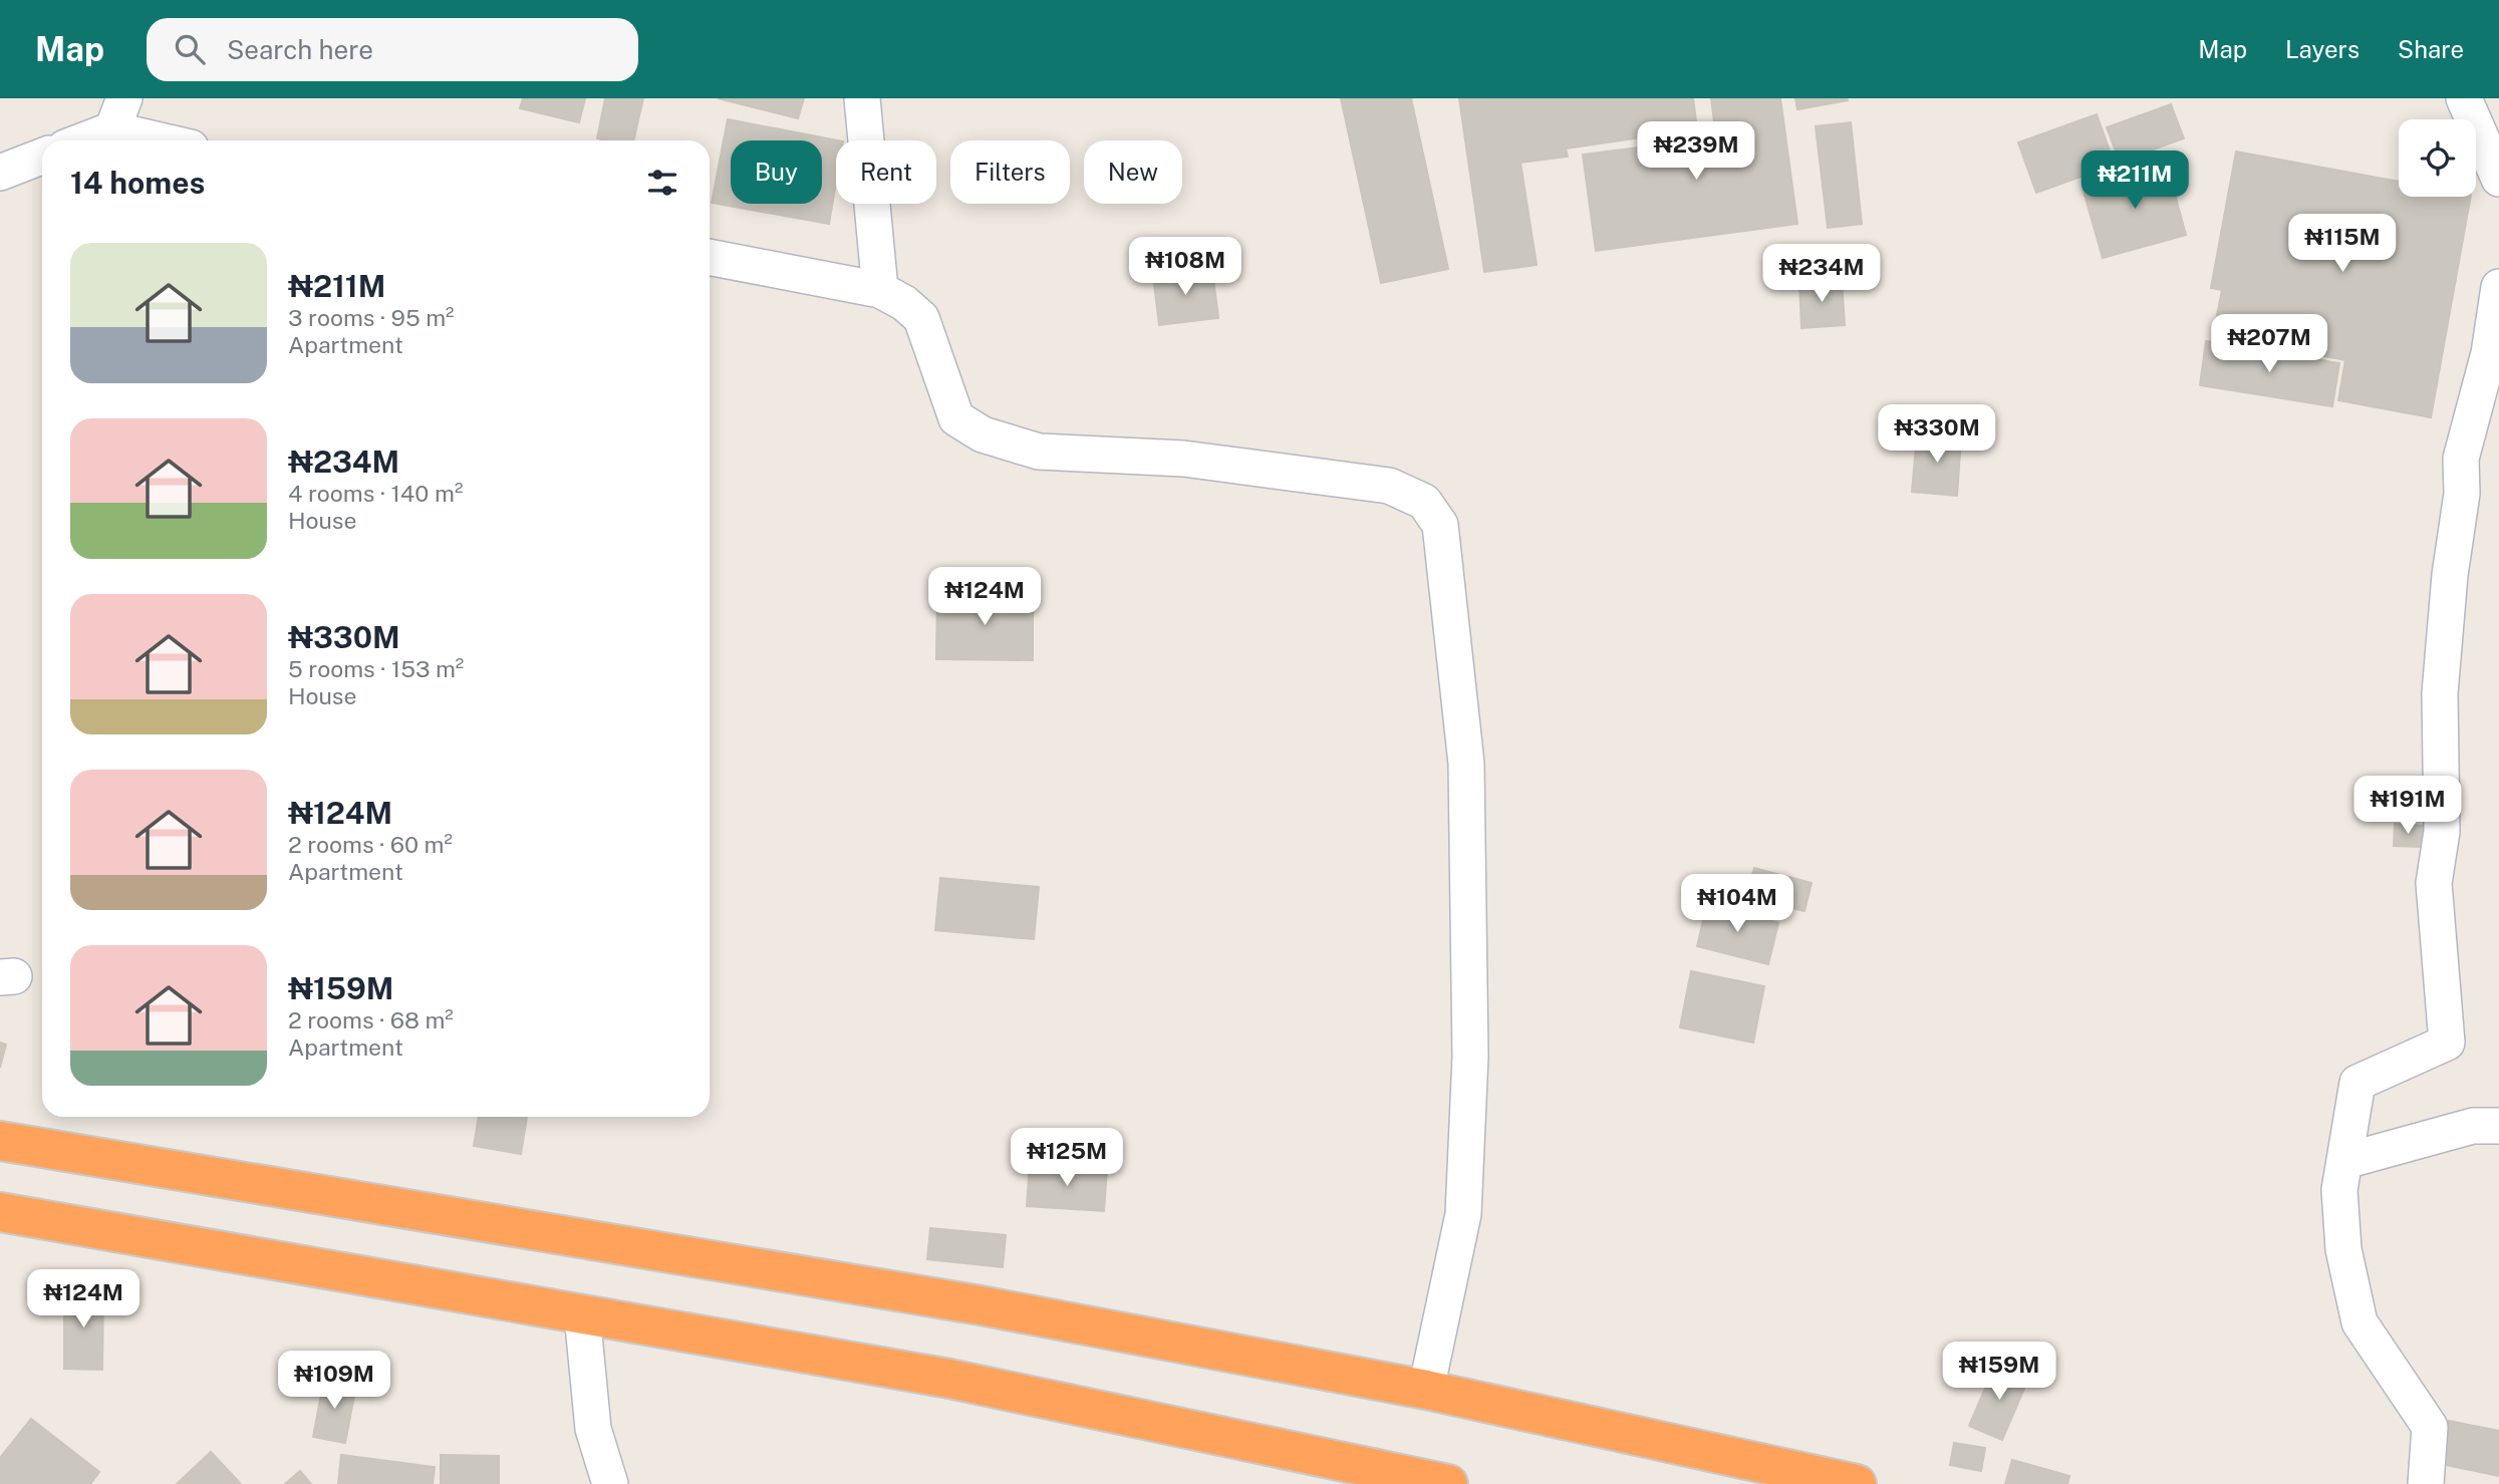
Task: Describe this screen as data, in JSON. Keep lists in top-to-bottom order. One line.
{"page":{"header":"Map","search":"Search here","nav":["Map","Layers","Share"],"price":["₦239M","₦211M","₦115M","₦108M","₦234M","₦207M","₦330M","₦124M","₦191M","₦104M","₦125M","₦124M","₦159M","₦109M"],"chip":["Buy","Rent","Filters","New"],"heading":"14 homes","list":[{"name":"₦211M","note":"3 rooms · 95 m² · Apartment"},{"name":"₦234M","note":"4 rooms · 140 m² · House"},{"name":"₦330M","note":"5 rooms · 153 m² · House"},{"name":"₦124M","note":"2 rooms · 60 m² · Apartment"},{"name":"₦159M","note":"2 rooms · 68 m² · Apartment"}]}}
